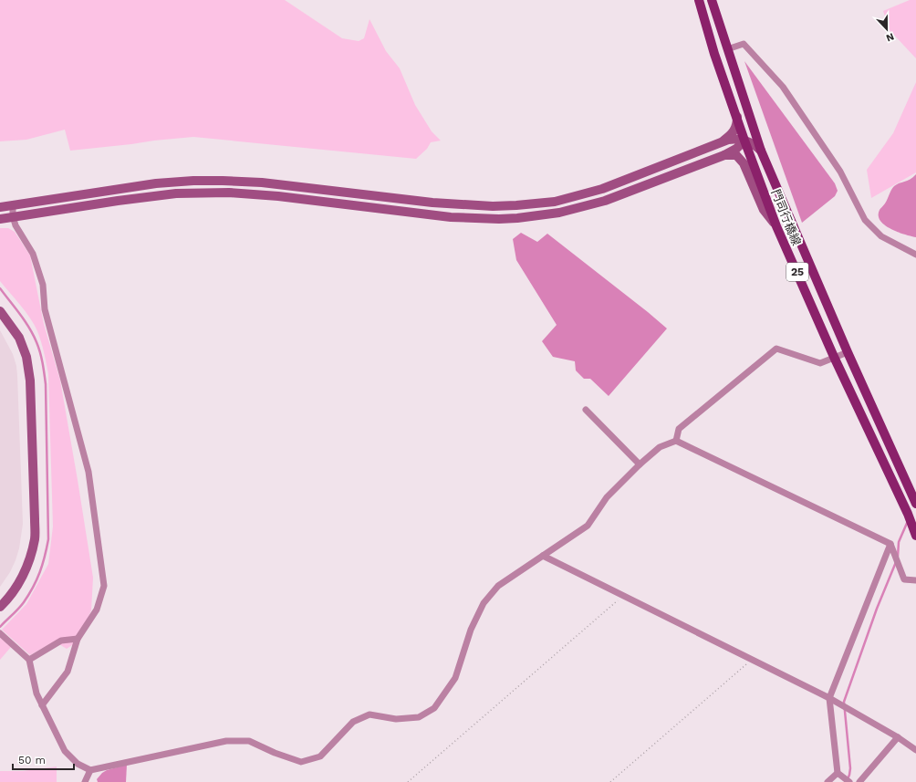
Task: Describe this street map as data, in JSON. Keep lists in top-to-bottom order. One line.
{"streets":{"main road":["門司行橋線","25"]},"scale_bar":"50 m","north":"bottom"}
